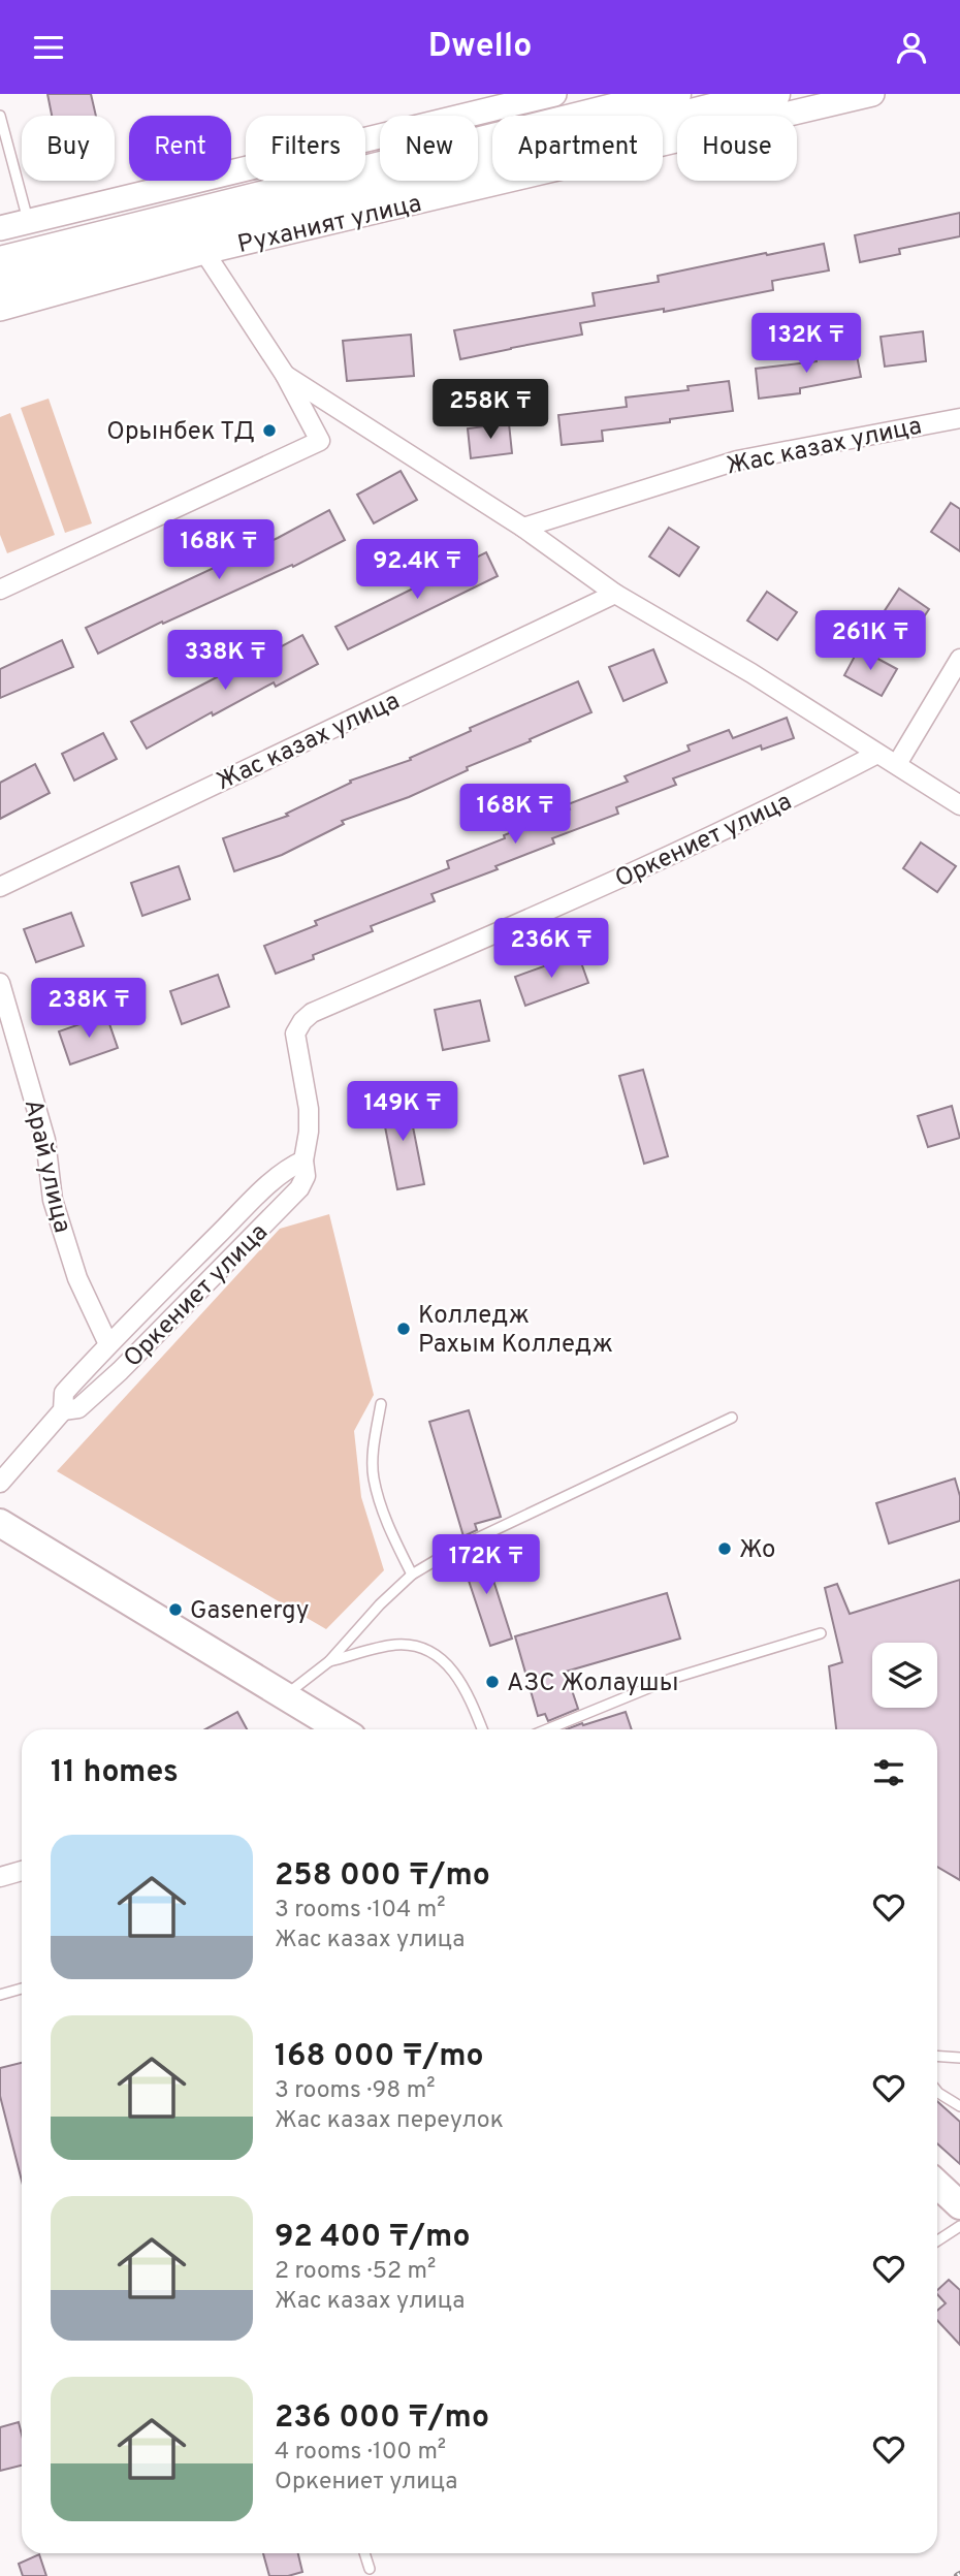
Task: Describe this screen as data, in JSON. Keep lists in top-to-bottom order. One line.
{"streets":{"main road":["Руханият улица"],"street":["Жас казах улица","Оркениет улица","Арай улица"]},"crossings":[["Оркениет улица","Арай улица"]],"places":["Орынбек ТД","Колледж Рахым Колледж","Жо","Gasenergy","АЗС Жолаушы"],"page":{"header":"Dwello","chip":["Buy","Rent","Filters","New","Apartment","House"],"price":["132K ₸","258K ₸","168K ₸","92.4K ₸","261K ₸","338K ₸","168K ₸","236K ₸","238K ₸","149K ₸","172K ₸"],"heading":"11 homes","list":[{"name":"258 000 ₸/mo","note":"3 rooms · 104 m² · Жас казах улица"},{"name":"168 000 ₸/mo","note":"3 rooms · 98 m² · Жас казах переулок"},{"name":"92 400 ₸/mo","note":"2 rooms · 52 m² · Жас казах улица"},{"name":"236 000 ₸/mo","note":"4 rooms · 100 m² · Оркениет улица"}]}}
